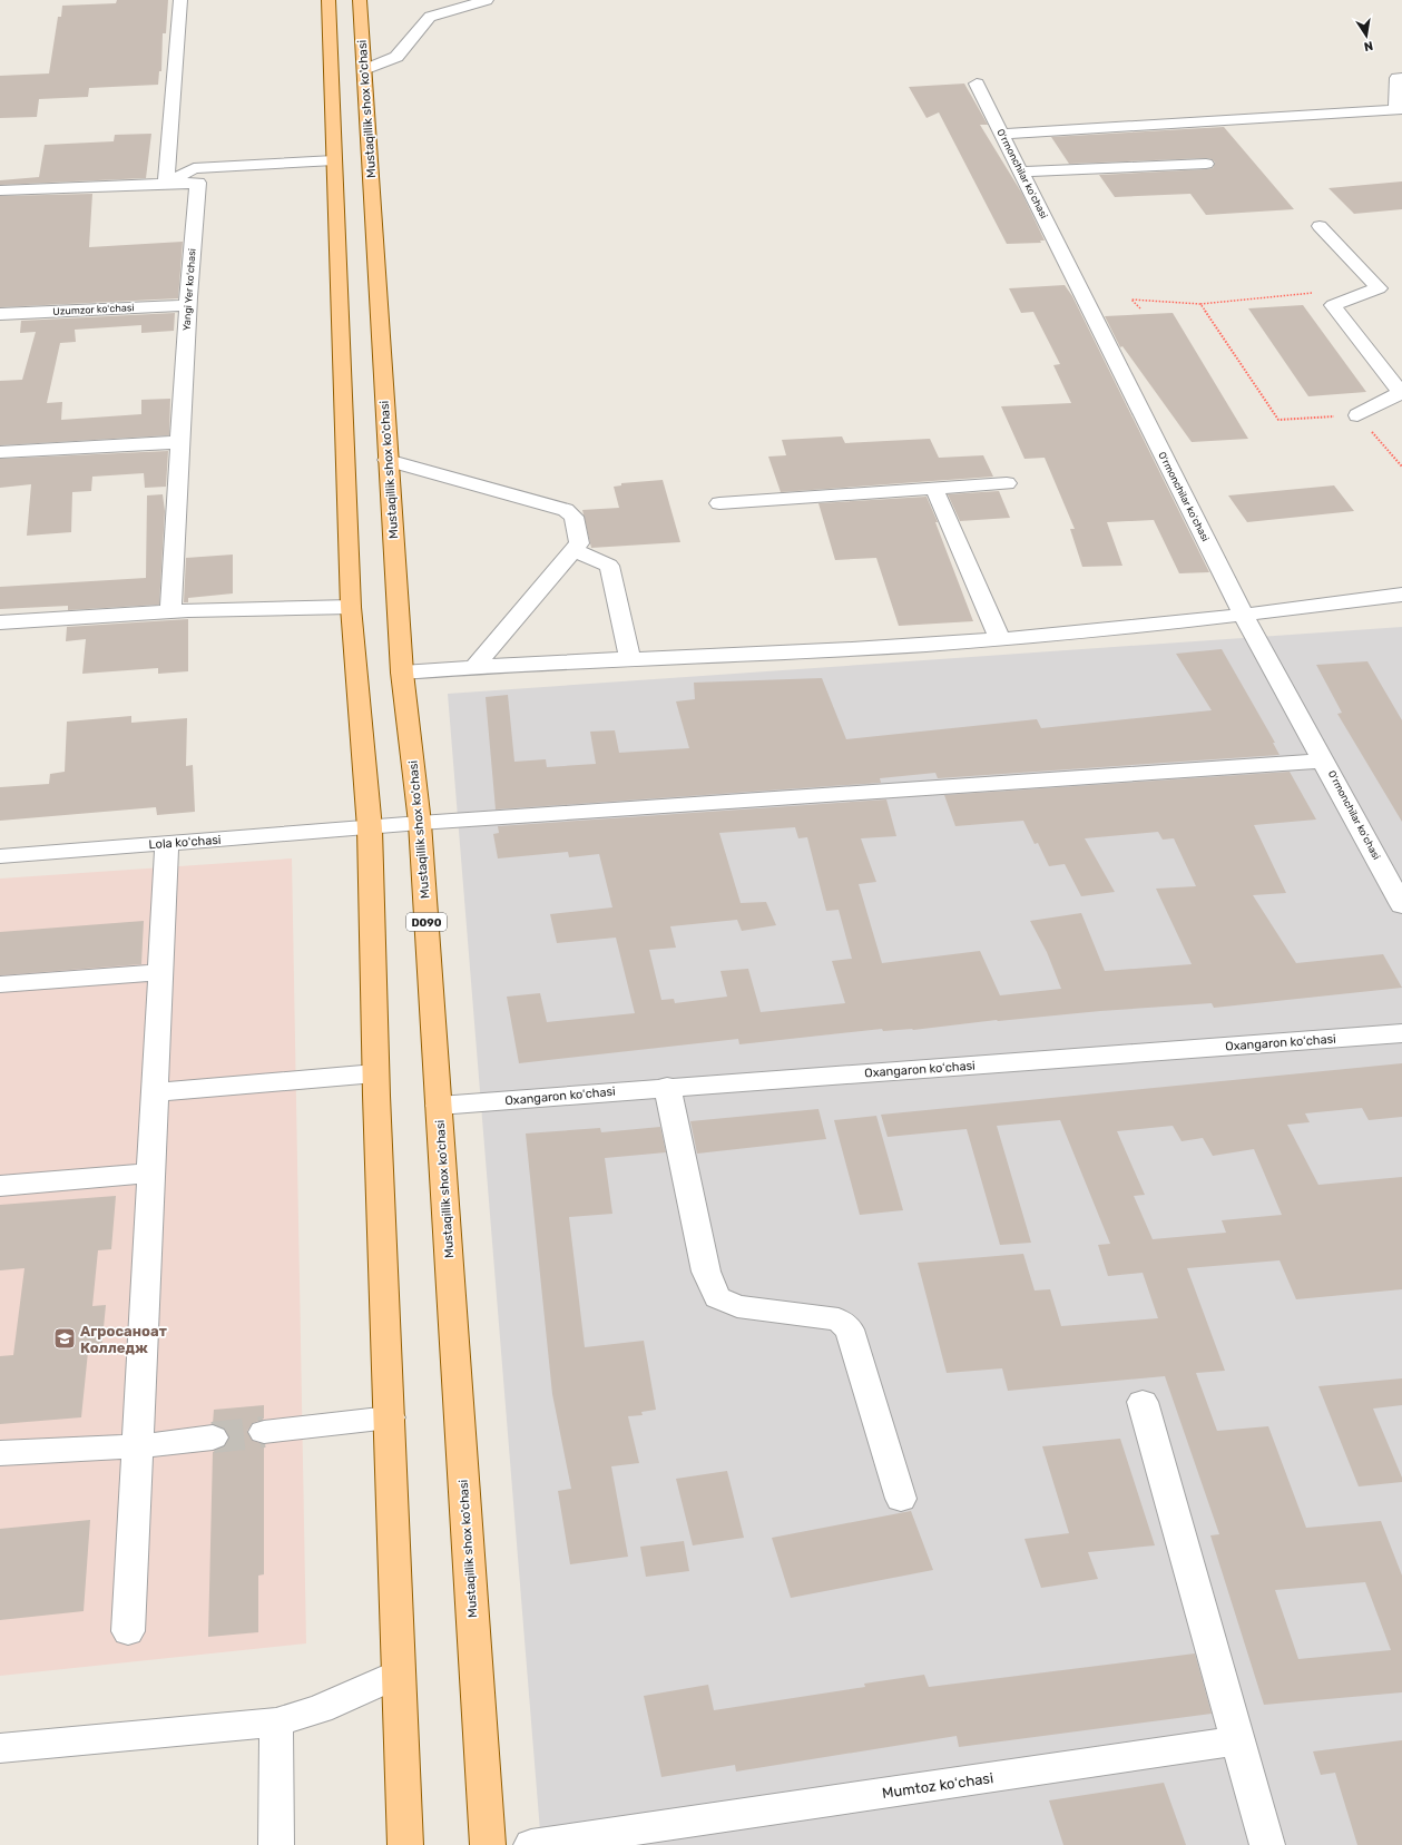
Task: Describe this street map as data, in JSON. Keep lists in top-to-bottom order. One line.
{"streets":{"main road":["Mustaqillik shox ko'chasi","D090"],"street":["Oʻrmonchilar koʻchasi","Yangi Yer koʻchasi","Uzumzor koʻchasi","Lola koʻchasi","Oxangaron koʻchasi","Mumtoz koʻchasi"]},"crossings":[["Mustaqillik shox ko'chasi","Lola koʻchasi"],["Mustaqillik shox ko'chasi","Oxangaron koʻchasi"],["Oʻrmonchilar koʻchasi","Lola koʻchasi"],["Yangi Yer koʻchasi","Uzumzor koʻchasi"]],"places":{"school or university":["Агросаноат Колледж"]},"north":"bottom"}
